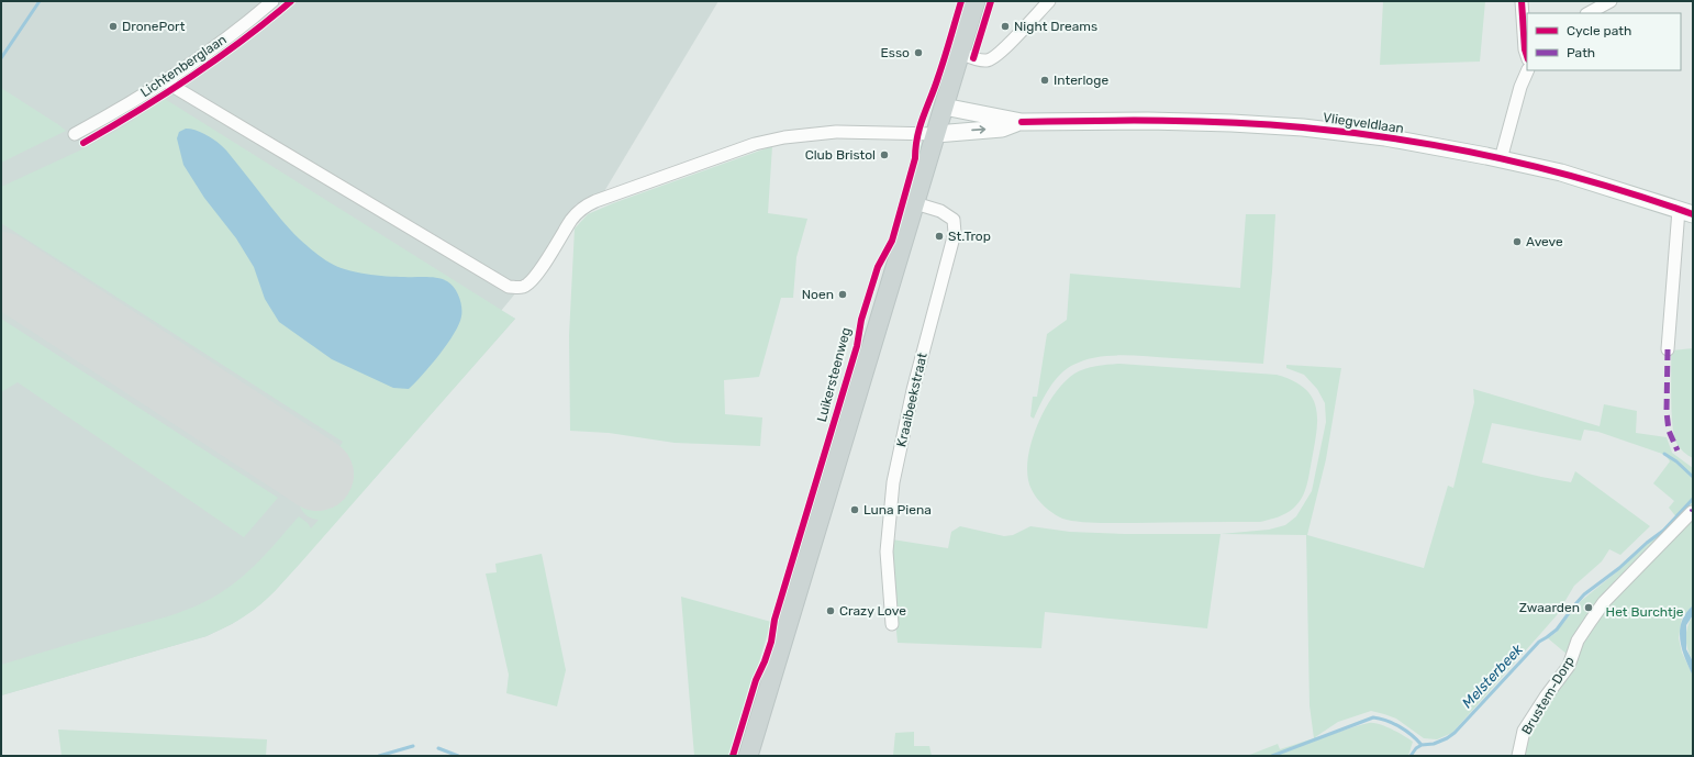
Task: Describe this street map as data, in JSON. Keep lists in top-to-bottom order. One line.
{"streets":{"main road":["Vliegveldlaan","Luikersteenweg"],"street":["Lichtenberglaan","Kraaibeekstraat","Brustem-Dorp"]},"crossings":[["Vliegveldlaan","Luikersteenweg"],["Luikersteenweg","Kraaibeekstraat"]],"water":["Melsterbeek"],"parks":["Het Burchtje"],"places":["DronePort","Night Dreams","Esso","Interloge","Club Bristol","St.Trop","Aveve","Noen","Luna Piena","Zwaarden","Crazy Love"],"legend":["Cycle path","Path"]}
